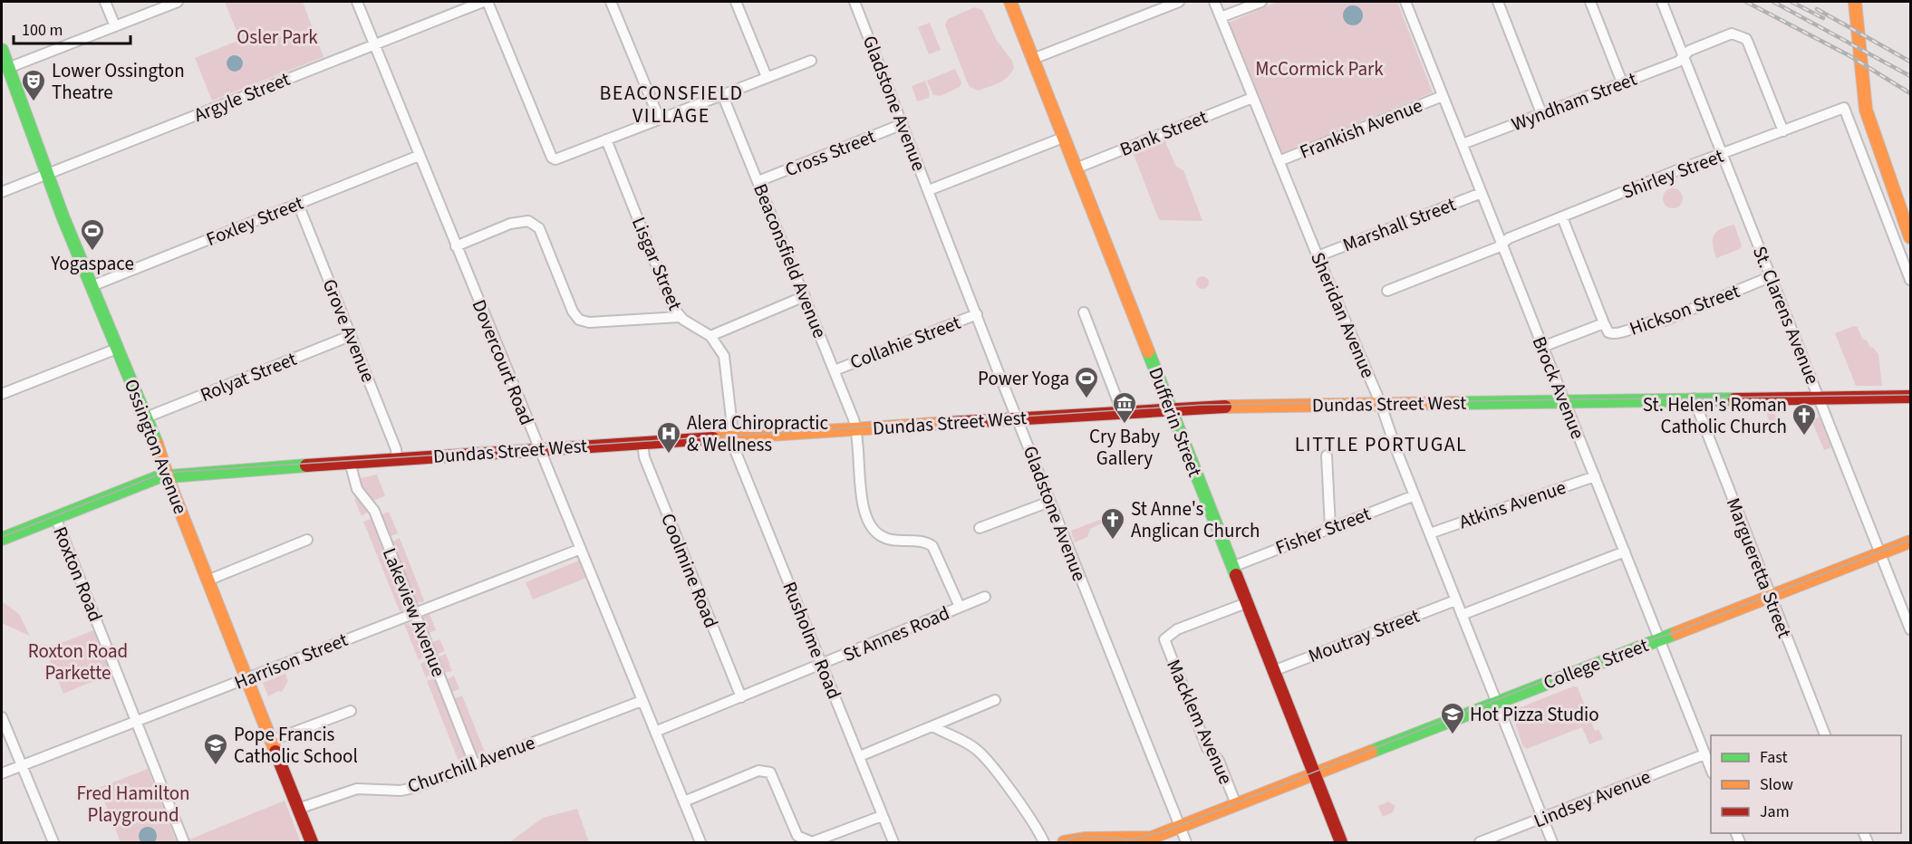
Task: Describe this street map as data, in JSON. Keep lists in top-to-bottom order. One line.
{"streets":{"main road":["Dundas Street West","Dufferin Street","Ossington Avenue","College Street"],"street":["Argyle Street","Wyndham Street","Gladstone Avenue","Frankish Avenue","Bank Street","Cross Street","Shirley Street","Foxley Street","Marshall Street","Beaconsfield Avenue","Lisgar Street","Hickson Street","Sheridan Avenue","St. Clarens Avenue","Grove Avenue","Collahie Street","Dovercourt Road","Rolyat Street","Brock Avenue","Atkins Avenue","Fisher Street","Margueretta Street","Coolmine Road","Roxton Road","Lakeview Avenue","St Annes Road","Moutray Street","Rusholme Road","Harrison Street","Macklem Avenue","Churchill Avenue","Lindsey Avenue"]},"crossings":[["Argyle Street","Dovercourt Road"],["Argyle Street","Ossington Avenue"],["Wyndham Street","Shirley Street"],["Wyndham Street","St. Clarens Avenue"],["Wyndham Street","Brock Avenue"],["Gladstone Avenue","Cross Street"],["Gladstone Avenue","Collahie Street"],["Gladstone Avenue","Dundas Street West"],["Gladstone Avenue","College Street"],["Frankish Avenue","Sheridan Avenue"],["Frankish Avenue","Brock Avenue"],["Bank Street","Sheridan Avenue"],["Bank Street","Dufferin Street"],["Cross Street","Beaconsfield Avenue"],["Shirley Street","St. Clarens Avenue"],["Shirley Street","Brock Avenue"],["Foxley Street","Grove Avenue"],["Foxley Street","Dovercourt Road"],["Foxley Street","Ossington Avenue"],["Marshall Street","Sheridan Avenue"],["Marshall Street","Brock Avenue"],["Beaconsfield Avenue","Collahie Street"],["Beaconsfield Avenue","Dundas Street West"],["Beaconsfield Avenue","St Annes Road"],["Lisgar Street","Dundas Street West"],["Lisgar Street","Rusholme Road"],["Hickson Street","St. Clarens Avenue"],["Hickson Street","Brock Avenue"],["Sheridan Avenue","Dundas Street West"],["Sheridan Avenue","Atkins Avenue"],["Sheridan Avenue","Fisher Street"],["Sheridan Avenue","Moutray Street"],["Sheridan Avenue","College Street"],["Sheridan Avenue","Lindsey Avenue"],["St. Clarens Avenue","Dundas Street West"],["St. Clarens Avenue","College Street"],["Grove Avenue","Rolyat Street"],["Grove Avenue","Dundas Street West"],["Dovercourt Road","Dundas Street West"],["Dovercourt Road","St Annes Road"],["Dovercourt Road","Harrison Street"],["Dovercourt Road","Churchill Avenue"],["Rolyat Street","Ossington Avenue"],["Brock Avenue","Dundas Street West"],["Brock Avenue","Atkins Avenue"],["Brock Avenue","College Street"],["Brock Avenue","Lindsey Avenue"],["Dundas Street West","Dufferin Street"],["Dundas Street West","Ossington Avenue"],["Dundas Street West","Margueretta Street"],["Dundas Street West","Coolmine Road"],["Dundas Street West","Roxton Road"],["Dundas Street West","Lakeview Avenue"],["Dundas Street West","Rusholme Road"],["Dufferin Street","Fisher Street"],["Dufferin Street","Moutray Street"],["Dufferin Street","College Street"],["Dufferin Street","Macklem Avenue"],["Ossington Avenue","Harrison Street"],["Ossington Avenue","Churchill Avenue"],["Margueretta Street","College Street"],["Coolmine Road","St Annes Road"],["Roxton Road","Harrison Street"],["Lakeview Avenue","Harrison Street"],["Lakeview Avenue","Churchill Avenue"],["St Annes Road","Rusholme Road"],["College Street","Macklem Avenue"]],"districts":["BEACONSFIELD VILLAGE","LITTLE PORTUGAL"],"parks":["Osler Park","McCormick Park","Roxton Road Parkette","Fred Hamilton Playground"],"places":{"theatre":["Lower Ossington Theatre"],"sports":["Yogaspace","Power Yoga"],"museum":["Cry Baby Gallery"],"church":["St. Helen's Roman Catholic Church","St Anne's Anglican Church"],"hospital":["Alera Chiropractic & Wellness"],"school or university":["Hot Pizza Studio","Pope Francis Catholic School"]},"legend":["Fast","Slow","Jam"],"scale_bar":"100 m"}
